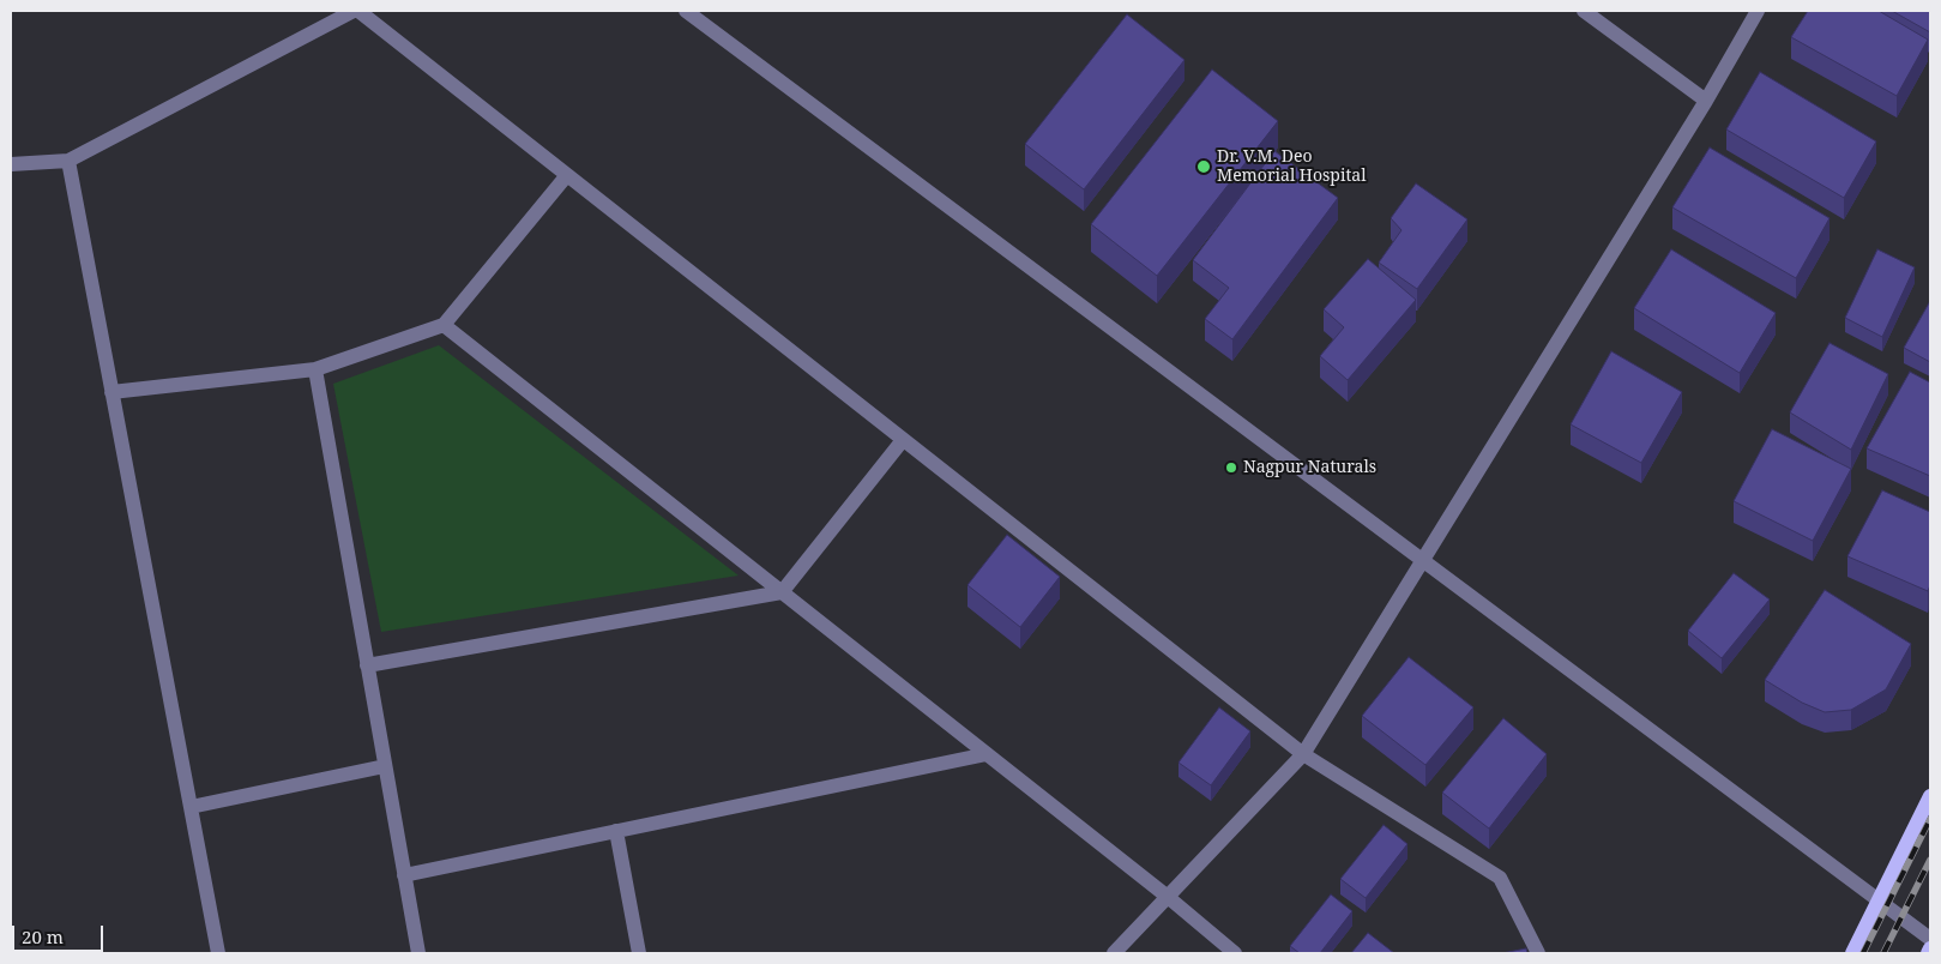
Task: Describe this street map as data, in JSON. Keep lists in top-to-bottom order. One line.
{"places":["Dr. V.M. Deo Memorial Hospital","Nagpur Naturals"],"scale_bar":"20 m"}
